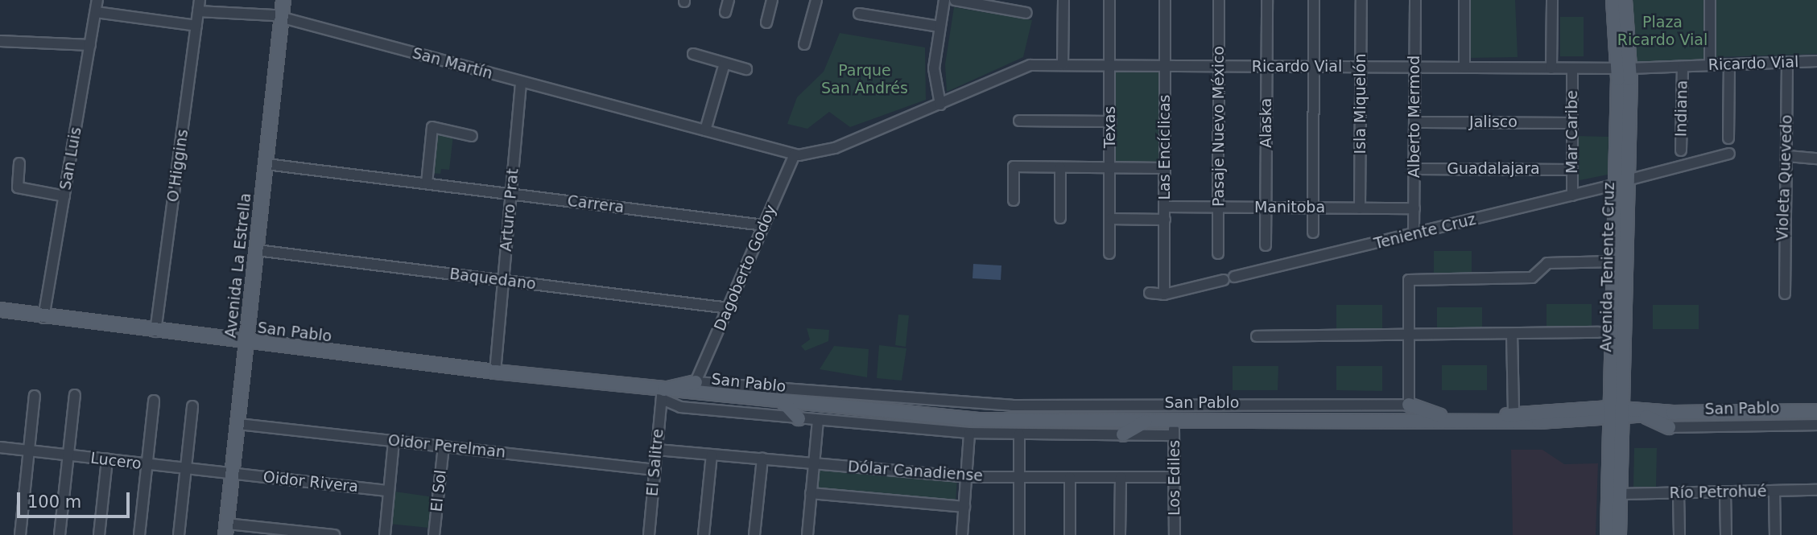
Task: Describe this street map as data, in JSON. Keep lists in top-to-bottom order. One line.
{"streets":{"main road":["Avenida La Estrella","Avenida Teniente Cruz","San Pablo"],"street":["San Martín","Ricardo Vial","Isla Miquelón","Indiana","Alberto Mermod","Jalisco","Alaska","Pasaje Nuevo México","Texas","Mar Caribe","Las Encíclicas","San Luis","O'Higgins","Guadalajara","Violeta Quevedo","Carrera","Manitoba","Arturo Prat","Teniente Cruz","Dagoberto Godoy","Baquedano","Oidor Perelman","Lucero","El Salitre","Dólar Canadiense","Los Ediles","Oidor Rivera","El Sol","Río Petrohué"]},"crossings":[["San Martín","Ricardo Vial"],["San Martín","O'Higgins"],["San Martín","Arturo Prat"],["San Martín","Avenida La Estrella"],["San Martín","Dagoberto Godoy"],["Ricardo Vial","Isla Miquelón"],["Ricardo Vial","Indiana"],["Ricardo Vial","Alberto Mermod"],["Ricardo Vial","Alaska"],["Ricardo Vial","Pasaje Nuevo México"],["Ricardo Vial","Texas"],["Ricardo Vial","Mar Caribe"],["Ricardo Vial","Las Encíclicas"],["Ricardo Vial","Violeta Quevedo"],["Ricardo Vial","Avenida Teniente Cruz"],["Ricardo Vial","Dagoberto Godoy"],["Isla Miquelón","Manitoba"],["Alberto Mermod","Jalisco"],["Alberto Mermod","Guadalajara"],["Alberto Mermod","Manitoba"],["Alberto Mermod","Teniente Cruz"],["Jalisco","Mar Caribe"],["Alaska","Manitoba"],["Pasaje Nuevo México","Manitoba"],["Mar Caribe","Guadalajara"],["Mar Caribe","Teniente Cruz"],["Las Encíclicas","Manitoba"],["San Luis","San Pablo"],["O'Higgins","San Pablo"],["Carrera","Arturo Prat"],["Carrera","Avenida La Estrella"],["Carrera","Dagoberto Godoy"],["Arturo Prat","Baquedano"],["Arturo Prat","San Pablo"],["Teniente Cruz","Avenida Teniente Cruz"],["Avenida La Estrella","Baquedano"],["Avenida La Estrella","San Pablo"],["Avenida La Estrella","Oidor Perelman"],["Avenida La Estrella","Lucero"],["Avenida La Estrella","Oidor Rivera"],["Avenida Teniente Cruz","San Pablo"],["Avenida Teniente Cruz","Río Petrohué"],["Dagoberto Godoy","Baquedano"],["Dagoberto Godoy","San Pablo"],["San Pablo","El Salitre"],["San Pablo","Los Ediles"],["Oidor Perelman","El Salitre"],["Oidor Perelman","El Sol"],["Lucero","Oidor Rivera"],["El Salitre","Dólar Canadiense"],["Dólar Canadiense","Los Ediles"]],"parks":["Plaza Ricardo Vial","Parque San Andrés"],"scale_bar":"100 m"}
